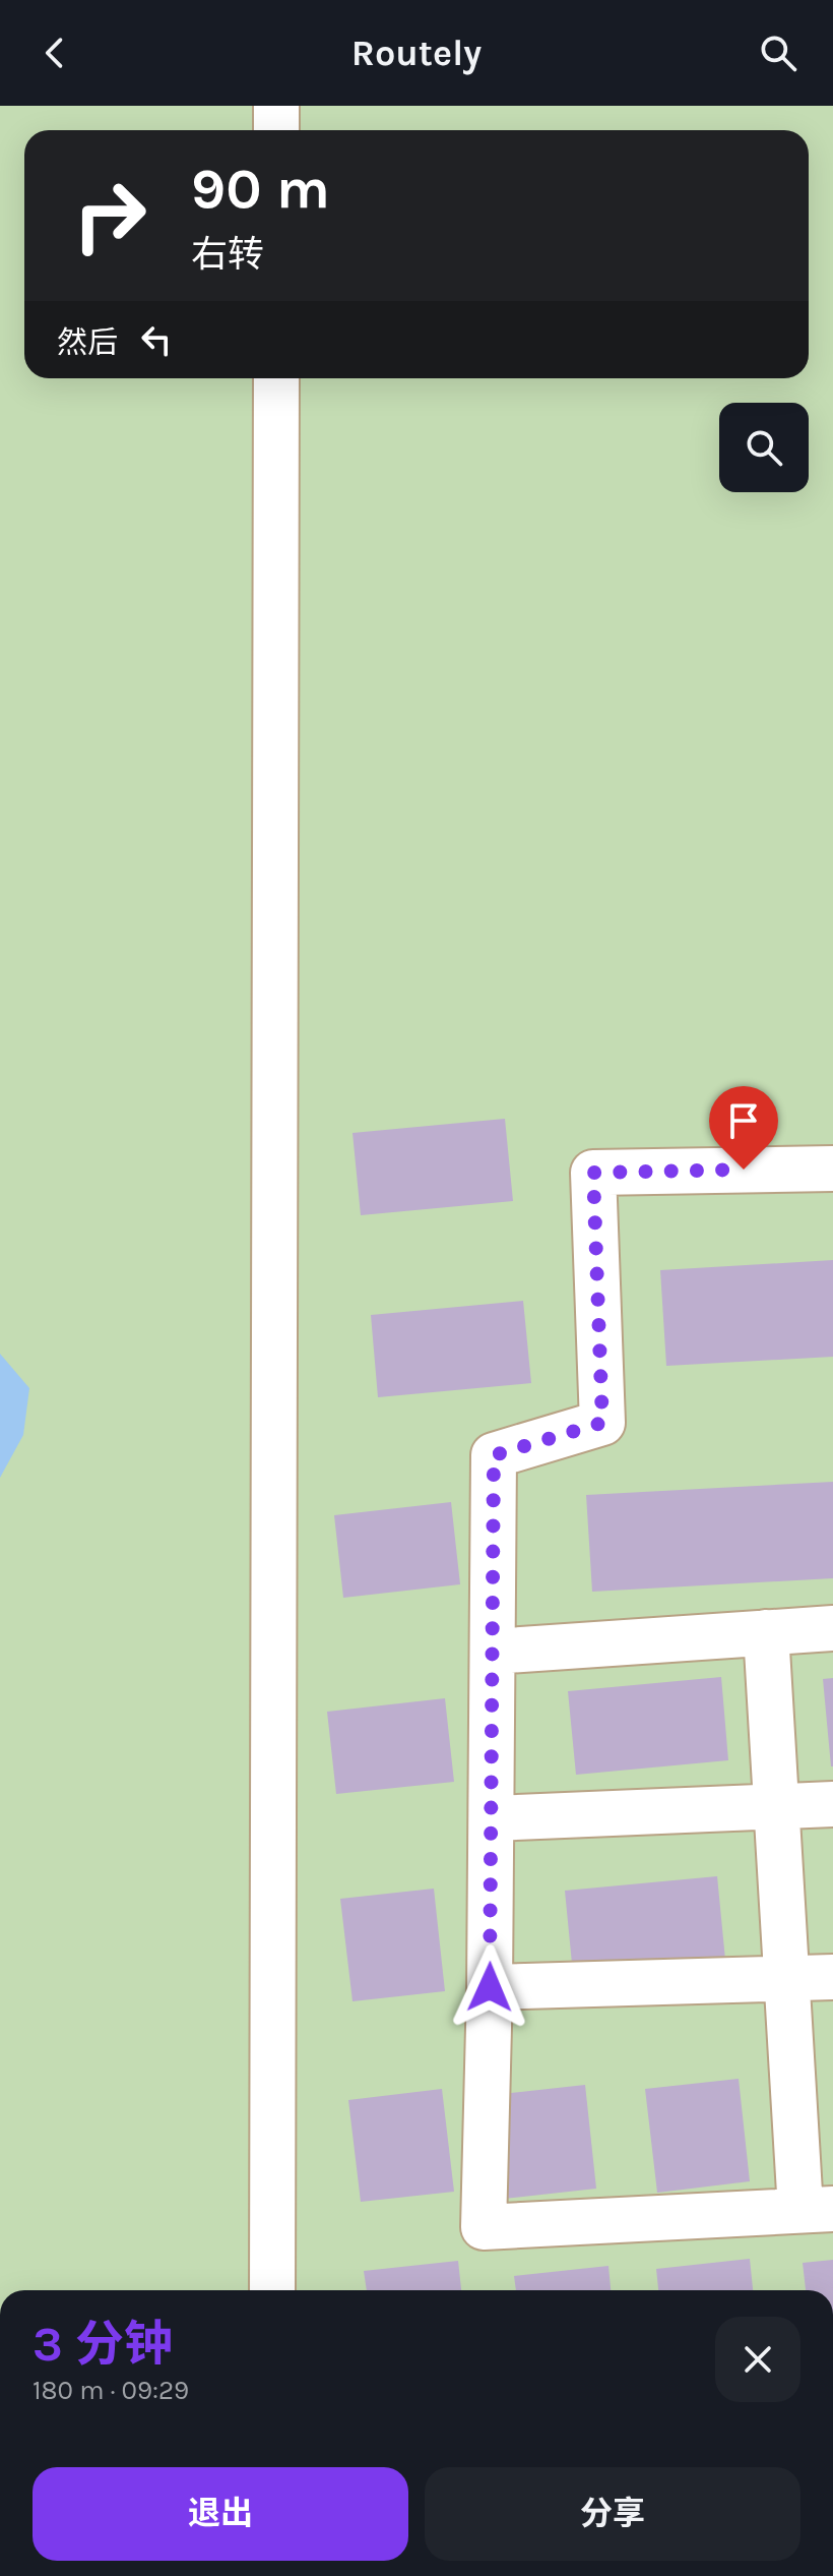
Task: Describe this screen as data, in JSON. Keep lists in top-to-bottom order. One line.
{"page":{"header":"Routely","turn":["90 m","右转"],"then":"然后","heading":["3 分钟","180 m · 09:29"],"buttons":["退出","分享"]}}
